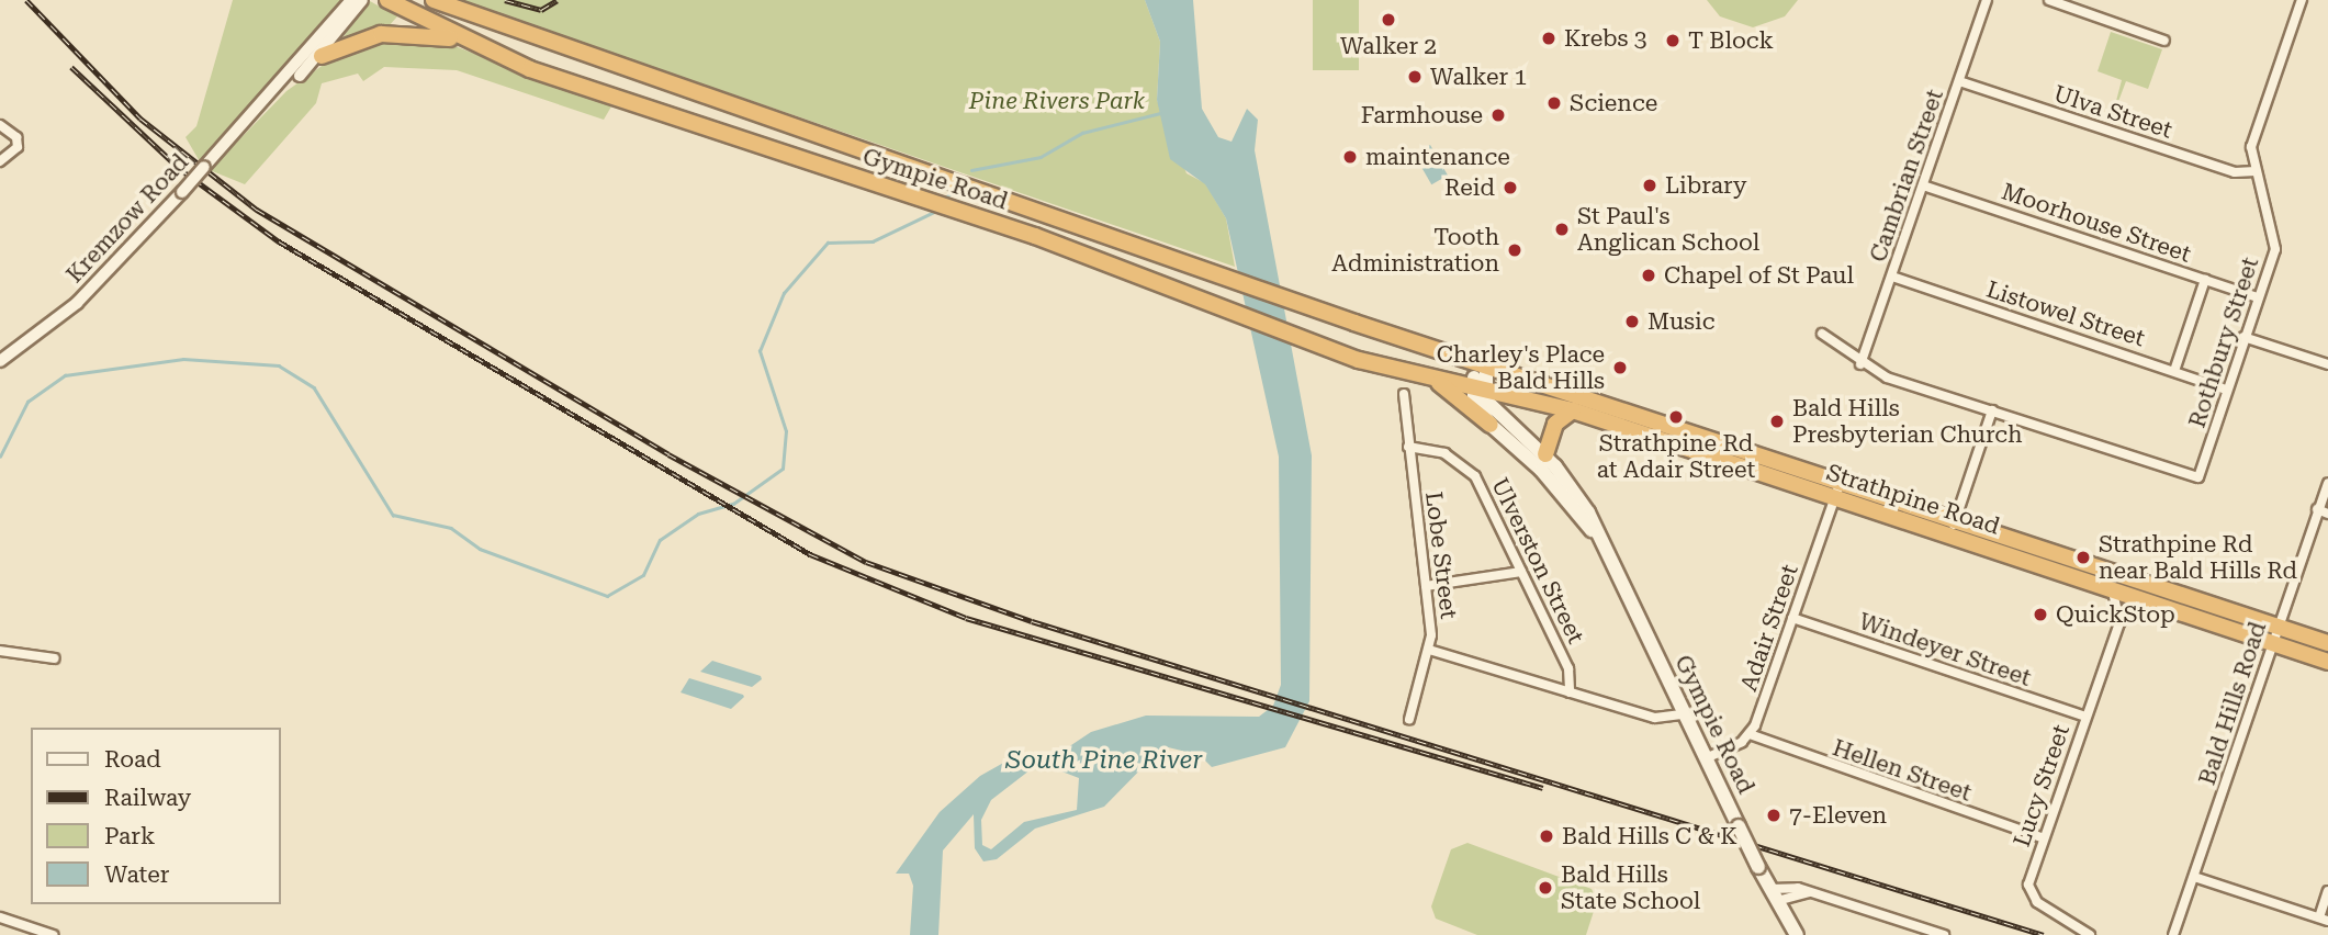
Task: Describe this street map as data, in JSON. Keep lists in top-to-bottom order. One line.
{"streets":{"highway":["Gympie Road","Strathpine Road"],"street":["Ulva Street","Cambrian Street","Kremzow Road","Moorhouse Street","Listowel Street","Rothbury Street","Lobe Street","Ulverston Street","Adair Street","Windeyer Street","Bald Hills Road","Hellen Street","Lucy Street"]},"crossings":[["Ulva Street","Cambrian Street"],["Ulva Street","Rothbury Street"],["Cambrian Street","Moorhouse Street"],["Cambrian Street","Listowel Street"],["Gympie Road","Strathpine Road"],["Moorhouse Street","Rothbury Street"],["Listowel Street","Rothbury Street"],["Strathpine Road","Adair Street"],["Strathpine Road","Bald Hills Road"],["Lobe Street","Ulverston Street"],["Adair Street","Windeyer Street"],["Adair Street","Hellen Street"],["Windeyer Street","Lucy Street"],["Hellen Street","Lucy Street"]],"water":["South Pine River"],"parks":["Pine Rivers Park"],"places":["Walker 2","Krebs 3","T Block","Walker 1","Science","Farmhouse","maintenance","Library","Reid","St Paul's Anglican School","Tooth Administration","Chapel of St Paul","Music","Charley's Place Bald Hills","Strathpine Rd at Adair Street","Bald Hills Presbyterian Church","Strathpine Rd near Bald Hills Rd","QuickStop","7-Eleven","Bald Hills C & K","Bald Hills State School"],"legend":["Road","Railway","Park","Water"]}
